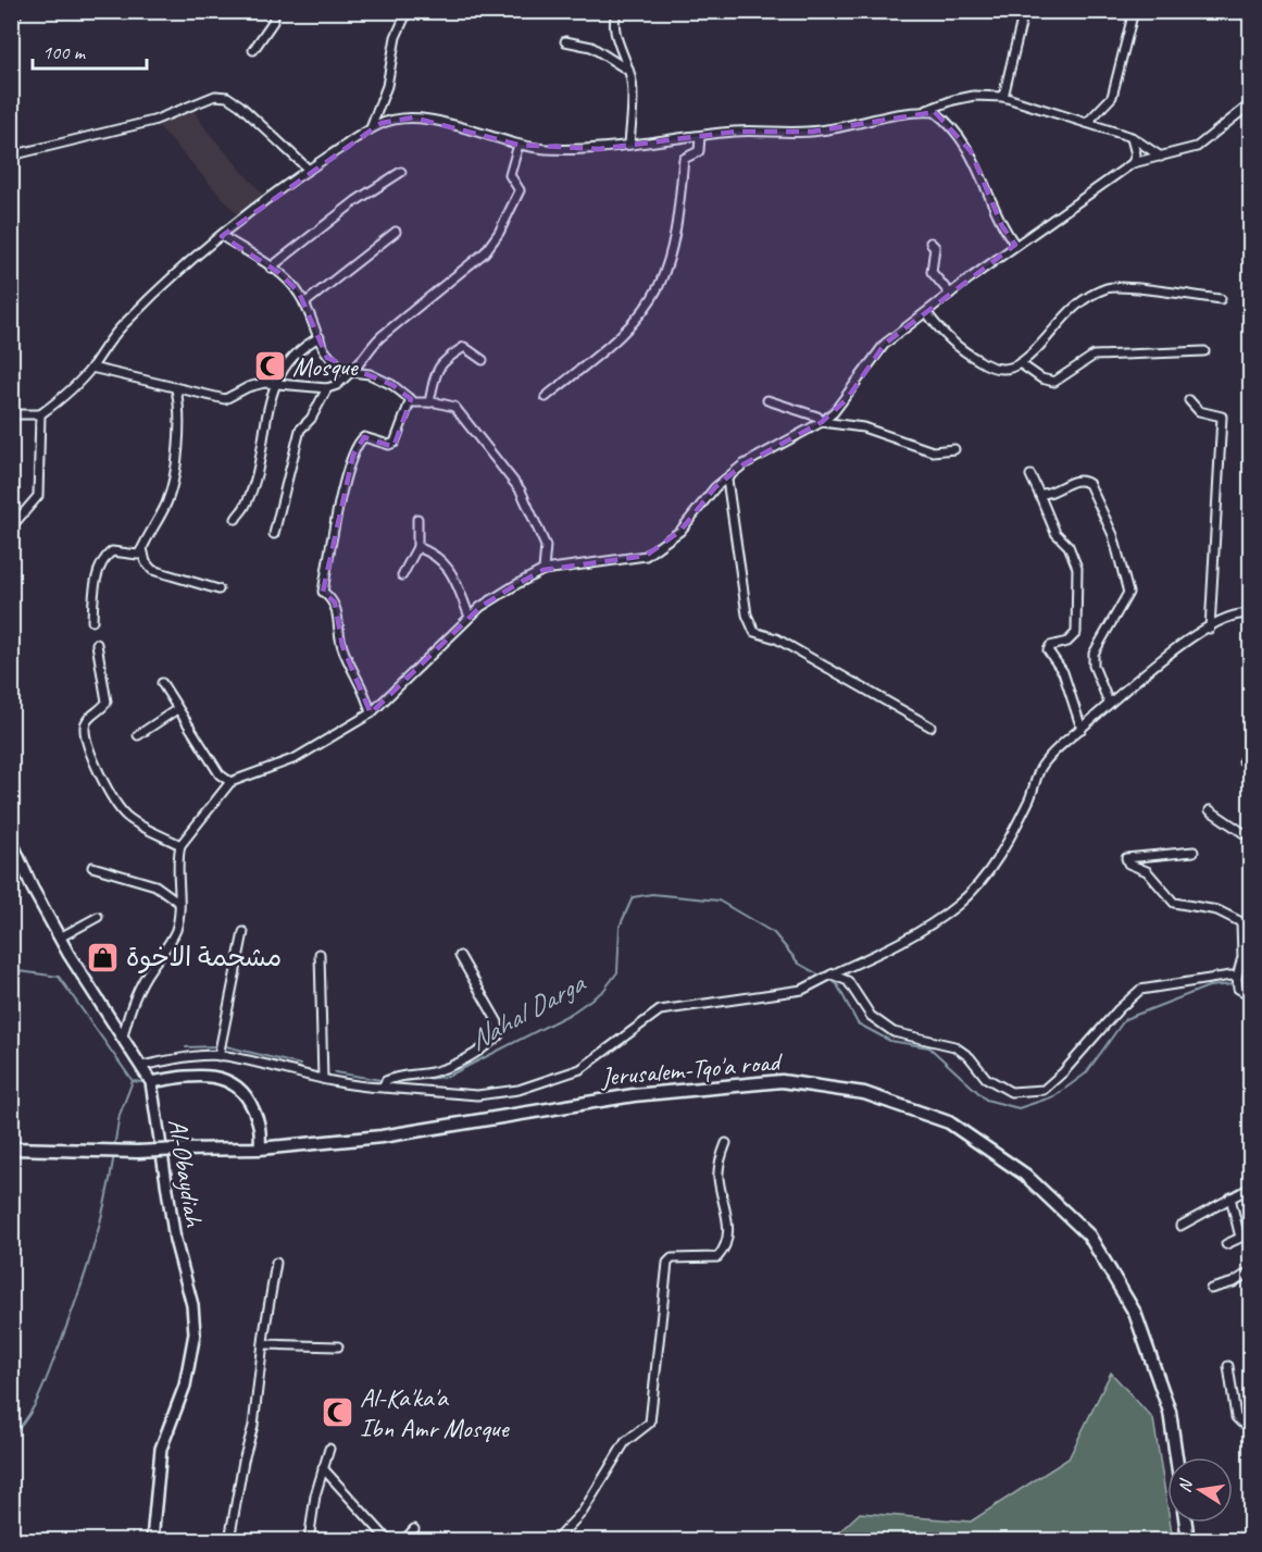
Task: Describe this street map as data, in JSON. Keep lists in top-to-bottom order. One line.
{"streets":{"main road":["Jerusalem-Tqo'a road","Al-Obaydiah"]},"water":["Nahal Darga"],"places":{"mosque":["Mosque","Al-Ka'ka'a Ibn Amr Mosque"],"shop":["مشحمة الاخوة"]},"scale_bar":"100 m","north":"left"}
